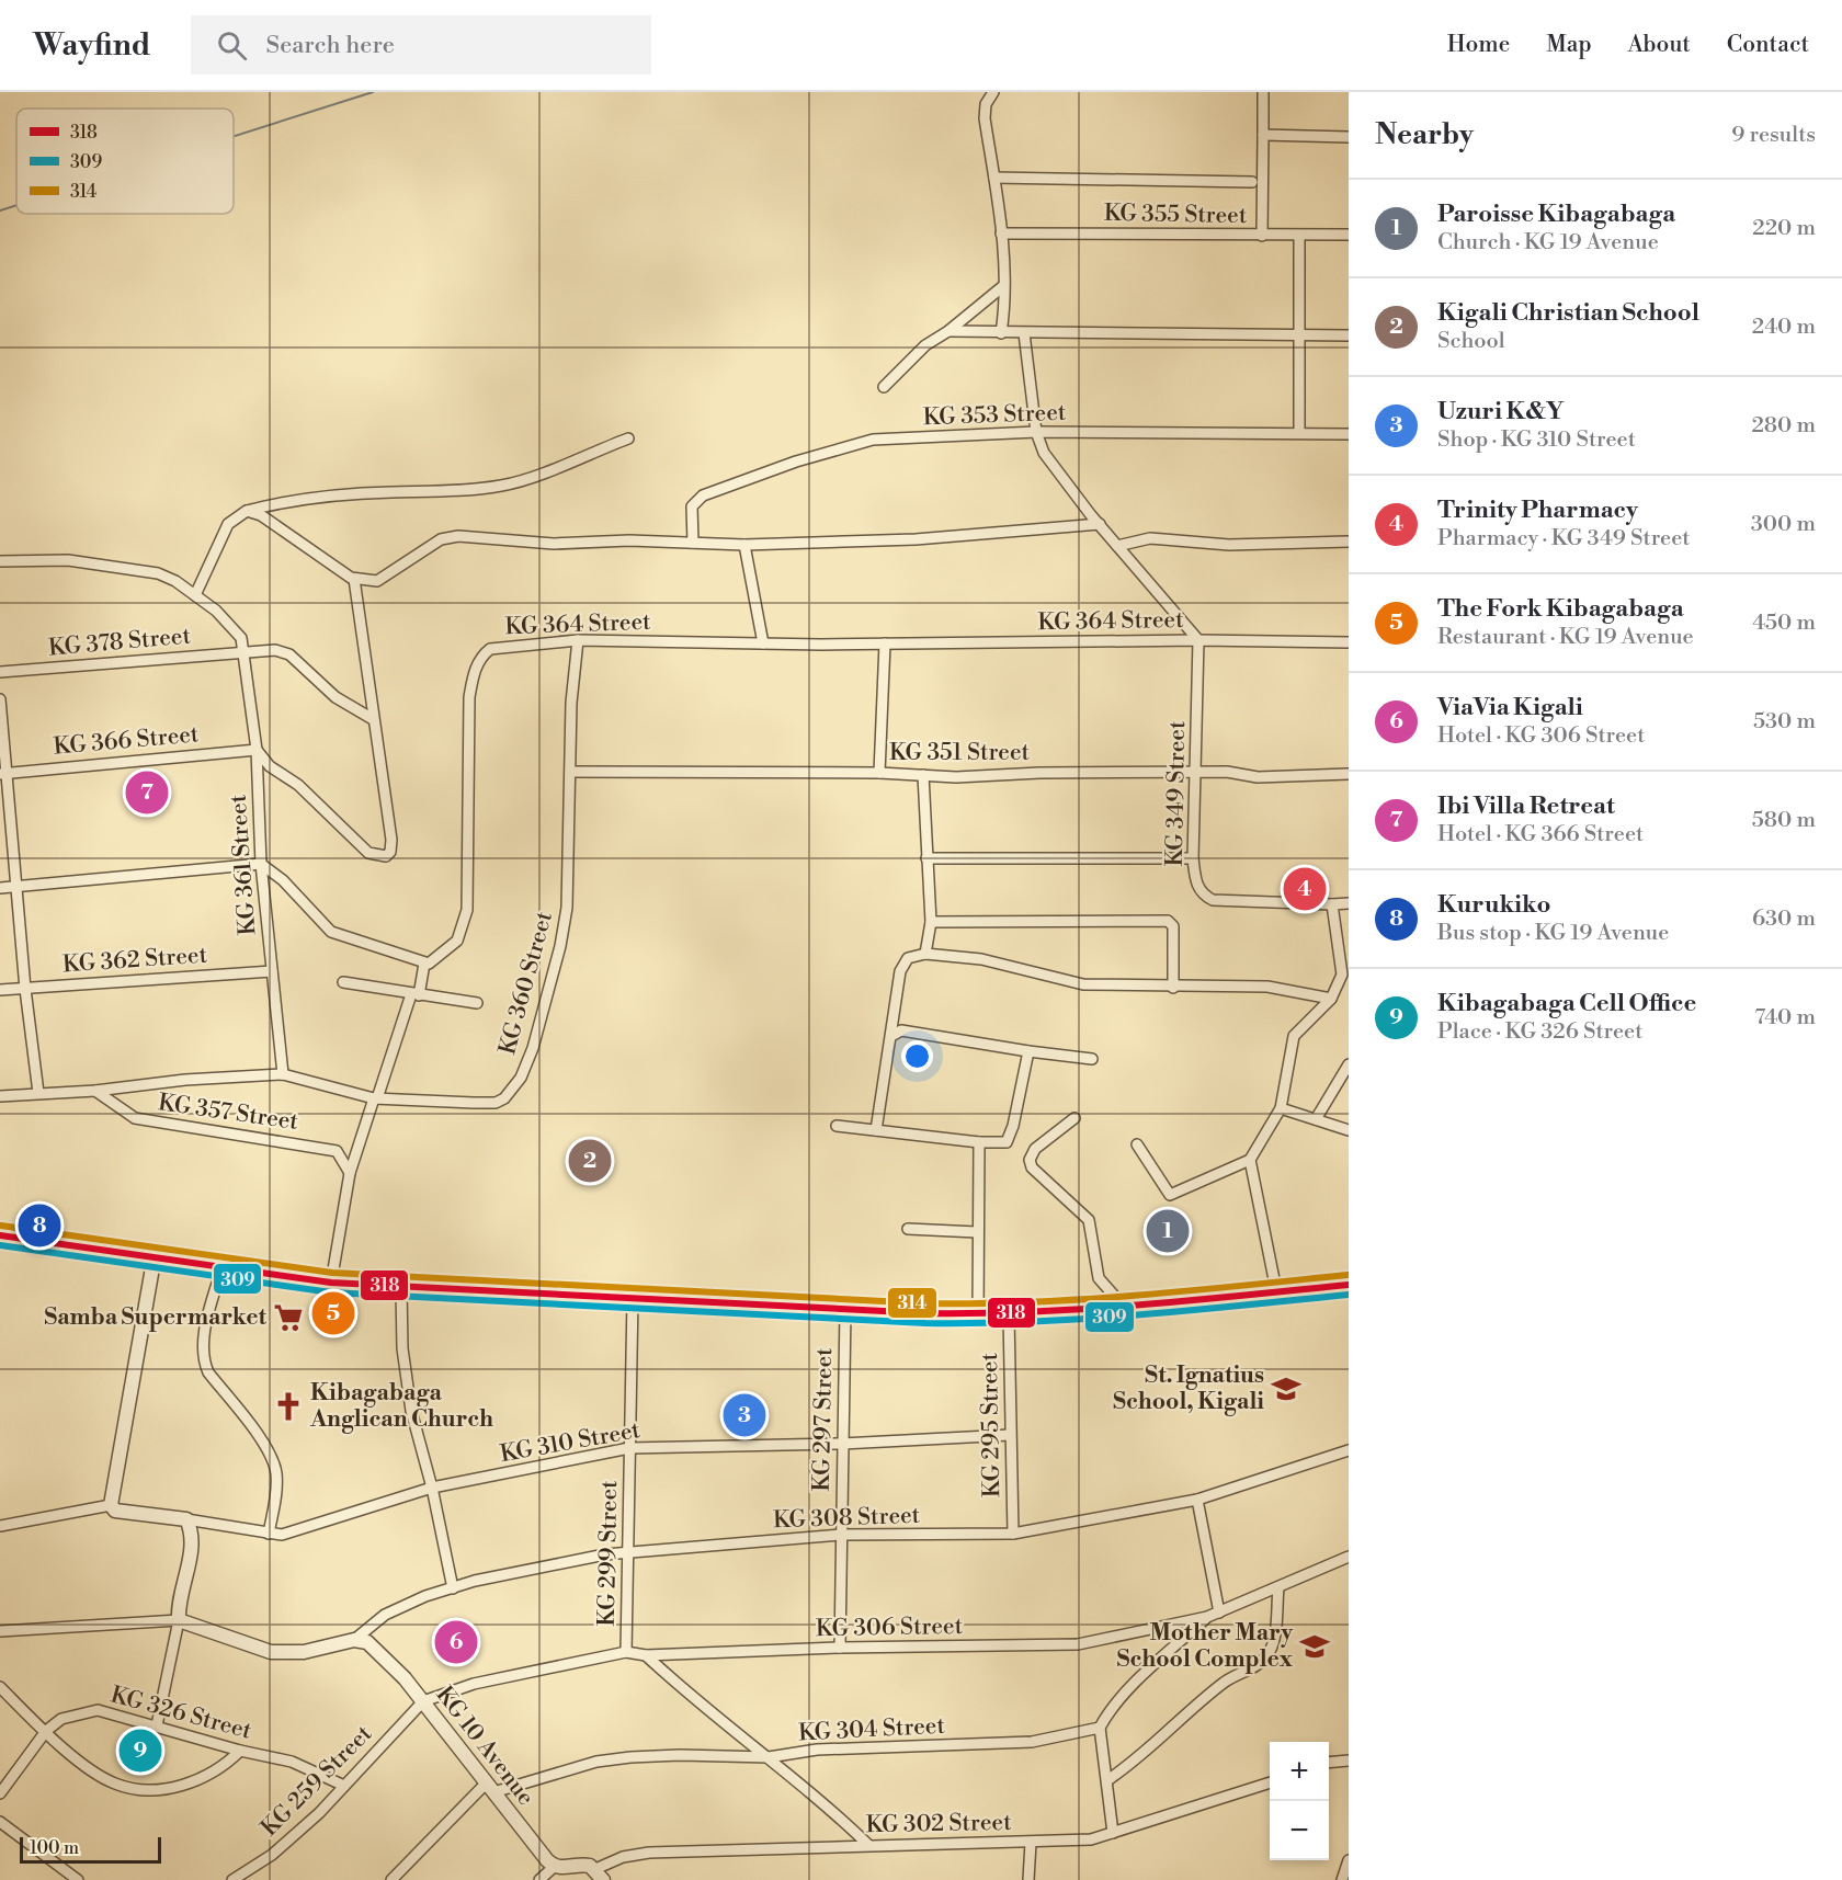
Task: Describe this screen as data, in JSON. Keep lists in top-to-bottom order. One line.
{"streets":{"street":["KG 355 Street","KG 353 Street","KG 364 Street","KG 378 Street","KG 366 Street","KG 351 Street","KG 349 Street","KG 361 Street","KG 362 Street","KG 360 Street","KG 357 Street","KG 297 Street","KG 295 Street","KG 310 Street","KG 308 Street","KG 299 Street","KG 306 Street","KG 326 Street","KG 304 Street","KG 10 Avenue","KG 259 Street","KG 302 Street"]},"crossings":[["KG 364 Street","KG 349 Street"],["KG 364 Street","KG 360 Street"],["KG 378 Street","KG 361 Street"],["KG 366 Street","KG 361 Street"],["KG 351 Street","KG 349 Street"],["KG 351 Street","KG 360 Street"],["KG 361 Street","KG 362 Street"],["KG 361 Street","KG 360 Street"],["KG 360 Street","KG 357 Street"],["KG 297 Street","KG 310 Street"],["KG 297 Street","KG 308 Street"],["KG 297 Street","KG 306 Street"],["KG 295 Street","KG 310 Street"],["KG 295 Street","KG 308 Street"],["KG 310 Street","KG 299 Street"],["KG 308 Street","KG 299 Street"],["KG 308 Street","KG 10 Avenue"],["KG 299 Street","KG 306 Street"],["KG 306 Street","KG 10 Avenue"],["KG 306 Street","KG 259 Street"],["KG 326 Street","KG 259 Street"],["KG 304 Street","KG 10 Avenue"],["KG 10 Avenue","KG 259 Street"]],"places":{"supermarket":["Samba Supermarket"],"school or university":["St. Ignatius School, Kigali","Mother Mary School Complex"],"church":["Kibagabaga Anglican Church"]},"lines":["transit line 314","transit line 318","transit line 309"],"legend":["318","309","314"],"scale_bar":"100 m","page":{"header":"Wayfind","search":"Search here","nav":["Home","Map","About","Contact"],"heading":["Nearby","9 results"],"list":[{"mark":"1","name":"Paroisse Kibagabaga","note":"Church · KG 19 Avenue","value":"220 m"},{"mark":"2","name":"Kigali Christian School","note":"School","value":"240 m"},{"mark":"3","name":"Uzuri K&Y","note":"Shop · KG 310 Street","value":"280 m"},{"mark":"4","name":"Trinity Pharmacy","note":"Pharmacy · KG 349 Street","value":"300 m"},{"mark":"5","name":"The Fork Kibagabaga","note":"Restaurant · KG 19 Avenue","value":"450 m"},{"mark":"6","name":"ViaVia Kigali","note":"Hotel · KG 306 Street","value":"530 m"},{"mark":"7","name":"Ibi Villa Retreat","note":"Hotel · KG 366 Street","value":"580 m"},{"mark":"8","name":"Kurukiko","note":"Bus stop · KG 19 Avenue","value":"630 m"},{"mark":"9","name":"Kibagabaga Cell Office","note":"Place · KG 326 Street","value":"740 m"}],"pins":["7","4","2","8","1","5","3","6","9"],"map_buttons":["+","−"],"scale":"100 m"}}
